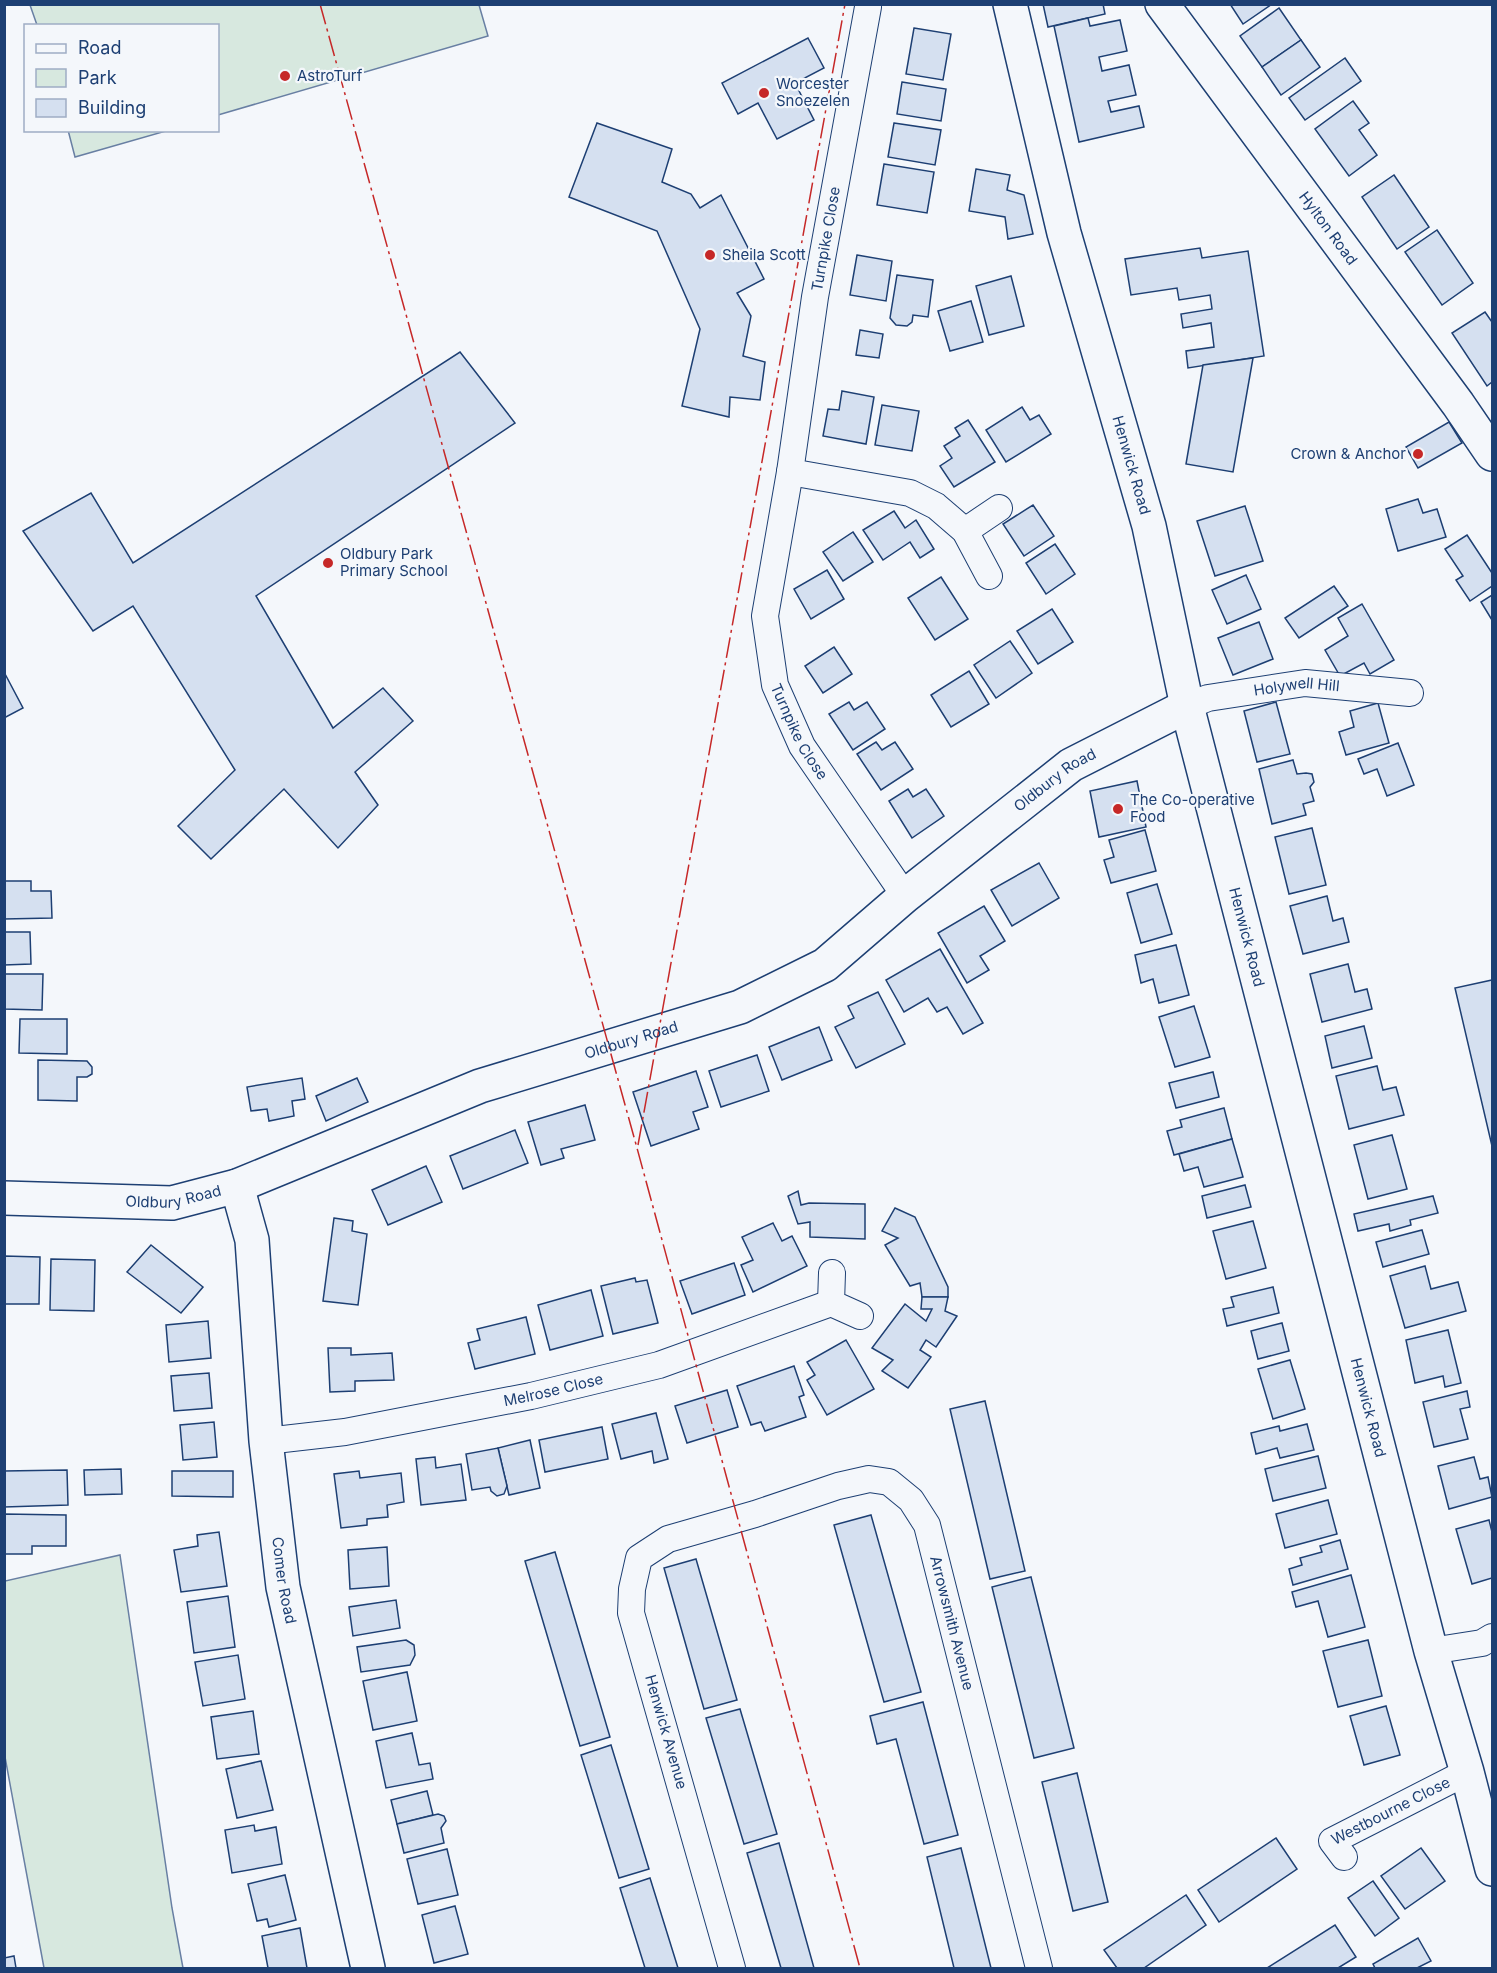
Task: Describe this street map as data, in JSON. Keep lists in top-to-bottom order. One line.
{"streets":{"main road":["Hylton Road","Henwick Road","Oldbury Road","Comer Road"],"street":["Turnpike Close","Holywell Hill","Melrose Close","Arrowsmith Avenue","Henwick Avenue","Westbourne Close"]},"crossings":[["Turnpike Close","Oldbury Road"],["Henwick Road","Holywell Hill"],["Henwick Road","Oldbury Road"],["Henwick Road","Westbourne Close"],["Holywell Hill","Oldbury Road"],["Oldbury Road","Comer Road"],["Melrose Close","Comer Road"],["Arrowsmith Avenue","Henwick Avenue"]],"places":["AstroTurf","Worcester Snoezelen","Sheila Scott","Crown & Anchor","Oldbury Park Primary School","The Co-operative Food"],"legend":["Road","Park","Building"]}
